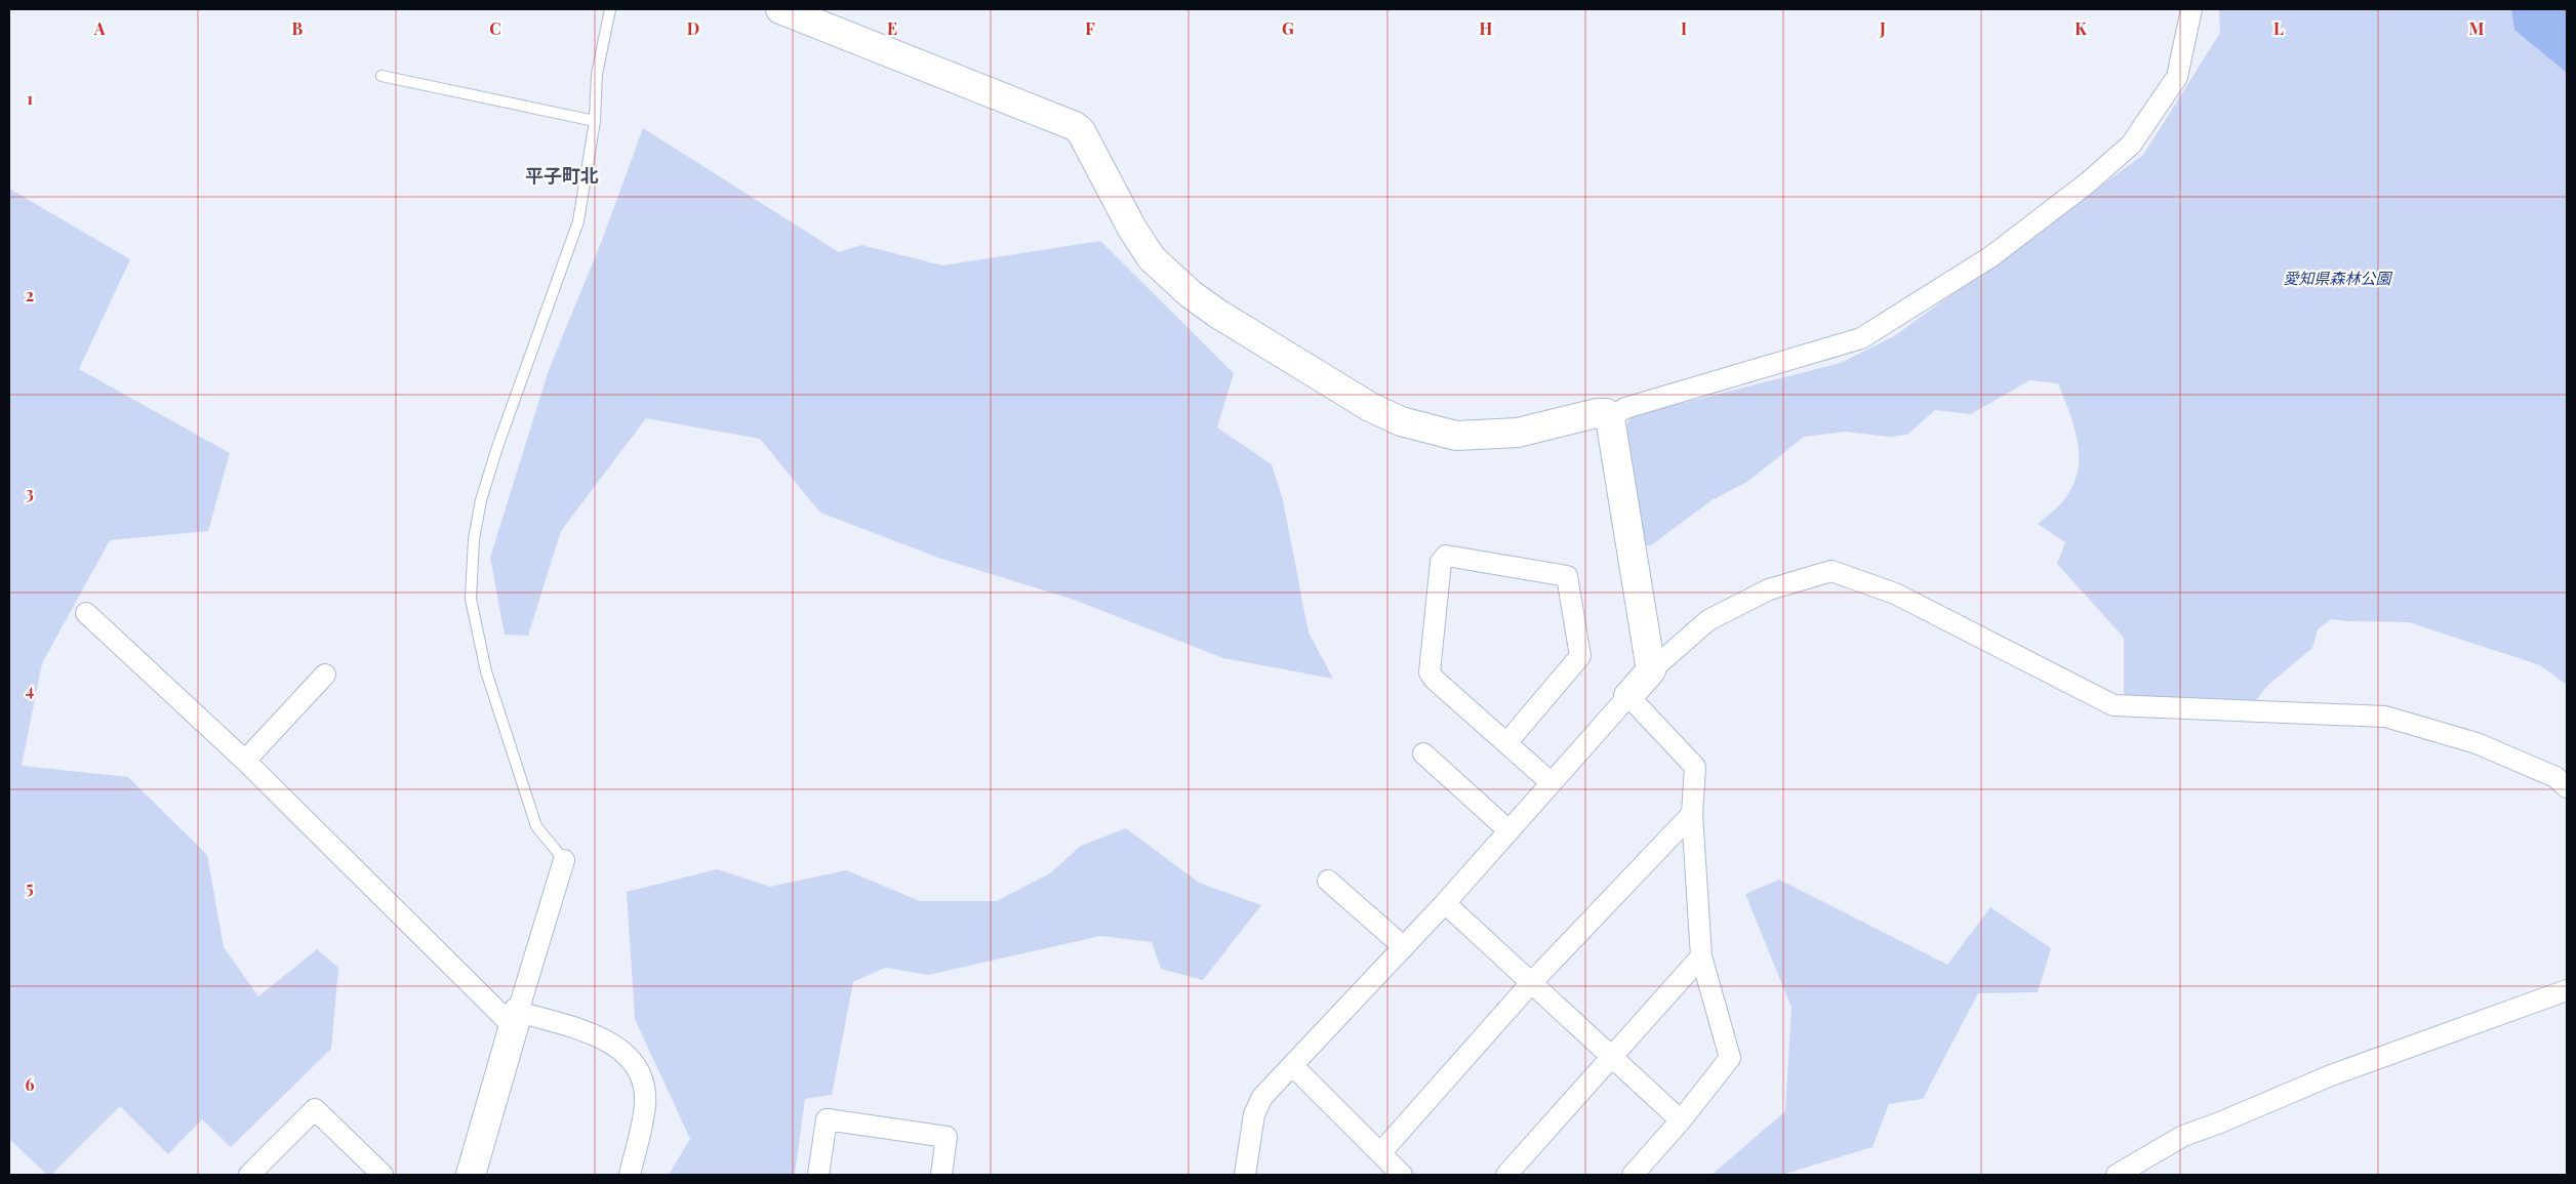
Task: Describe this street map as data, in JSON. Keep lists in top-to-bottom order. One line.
{"districts":["平子町北"],"parks":["愛知県森林公園"],"grid":{"columns":["A","B","C","D","E","F","G","H","I","J","K","L","M"],"rows":["1","2","3","4","5","6"]}}
